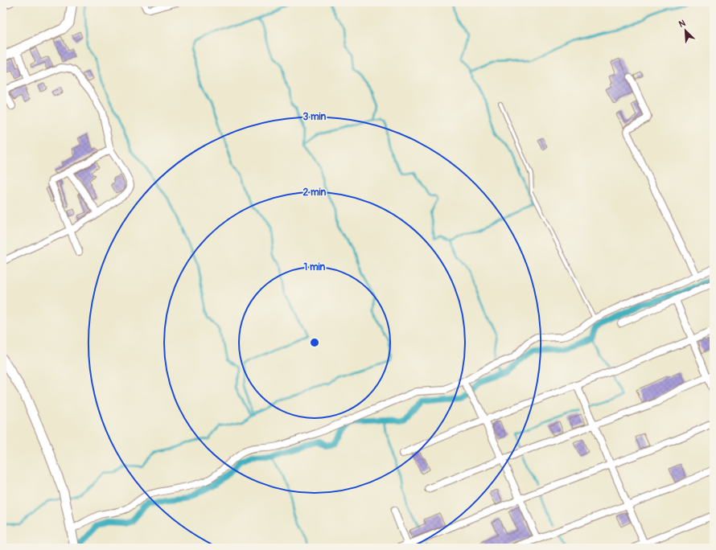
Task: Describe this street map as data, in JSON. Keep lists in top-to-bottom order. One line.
{"north":"top left","rings":["3 min","2 min","1 min"]}
